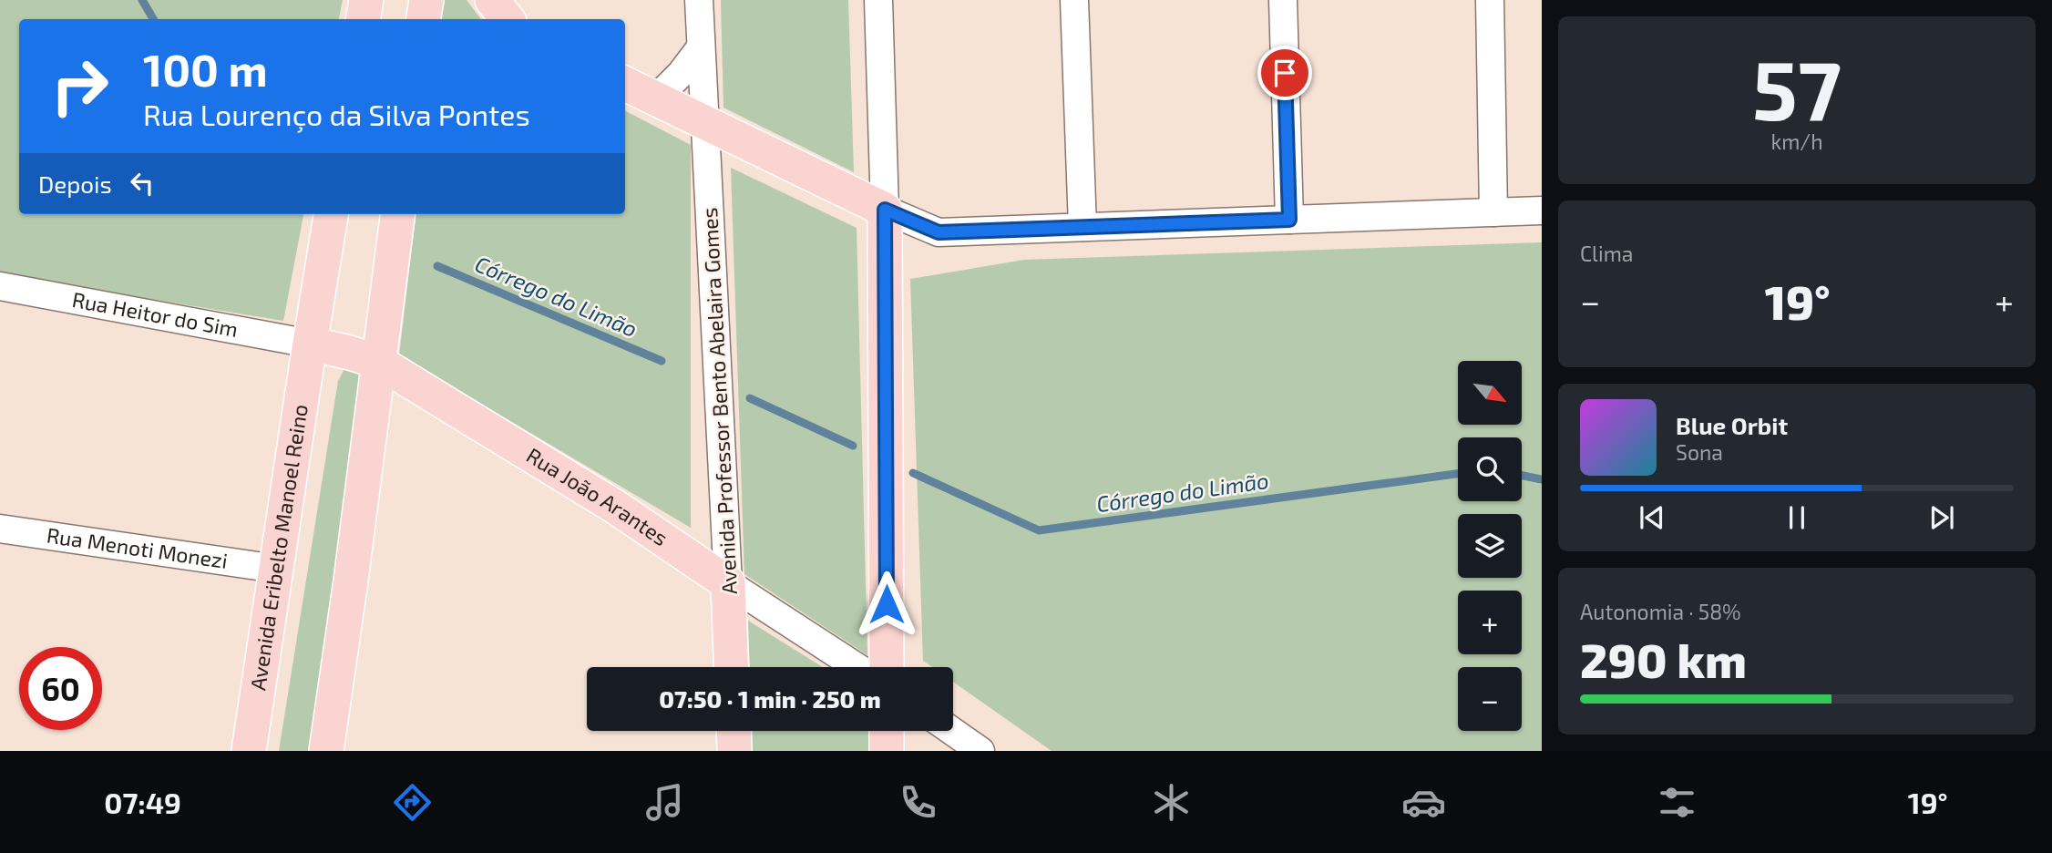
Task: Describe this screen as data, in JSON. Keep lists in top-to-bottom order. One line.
{"streets":{"main road":["Avenida Professor Bento Abelaira Gomes","Rua João Arantes","Avenida Eribelto Manoel Reino"],"street":["Rua Heitor do Sim","Rua Menoti Monezi"]},"crossings":[["Rua Heitor do Sim","Rua João Arantes"],["Rua Heitor do Sim","Avenida Eribelto Manoel Reino"],["Avenida Professor Bento Abelaira Gomes","Rua João Arantes"],["Rua João Arantes","Avenida Eribelto Manoel Reino"],["Avenida Eribelto Manoel Reino","Rua Menoti Monezi"]],"water":["Córrego do Limão"],"north":"bottom right","page":{"tile":[["57","km/h"],"Clima",["Autonomia · 58%","290 km"]],"turn":["100 m","Rua Lourenço da Silva Pontes"],"then":"Depois","heat":["−","19°","+"],"map_buttons":["+","−"],"song":["Blue Orbit","Sona"],"limit":"60","trip":"07:50 · 1 min · 250 m","tabs":["07:49","19°"]}}
